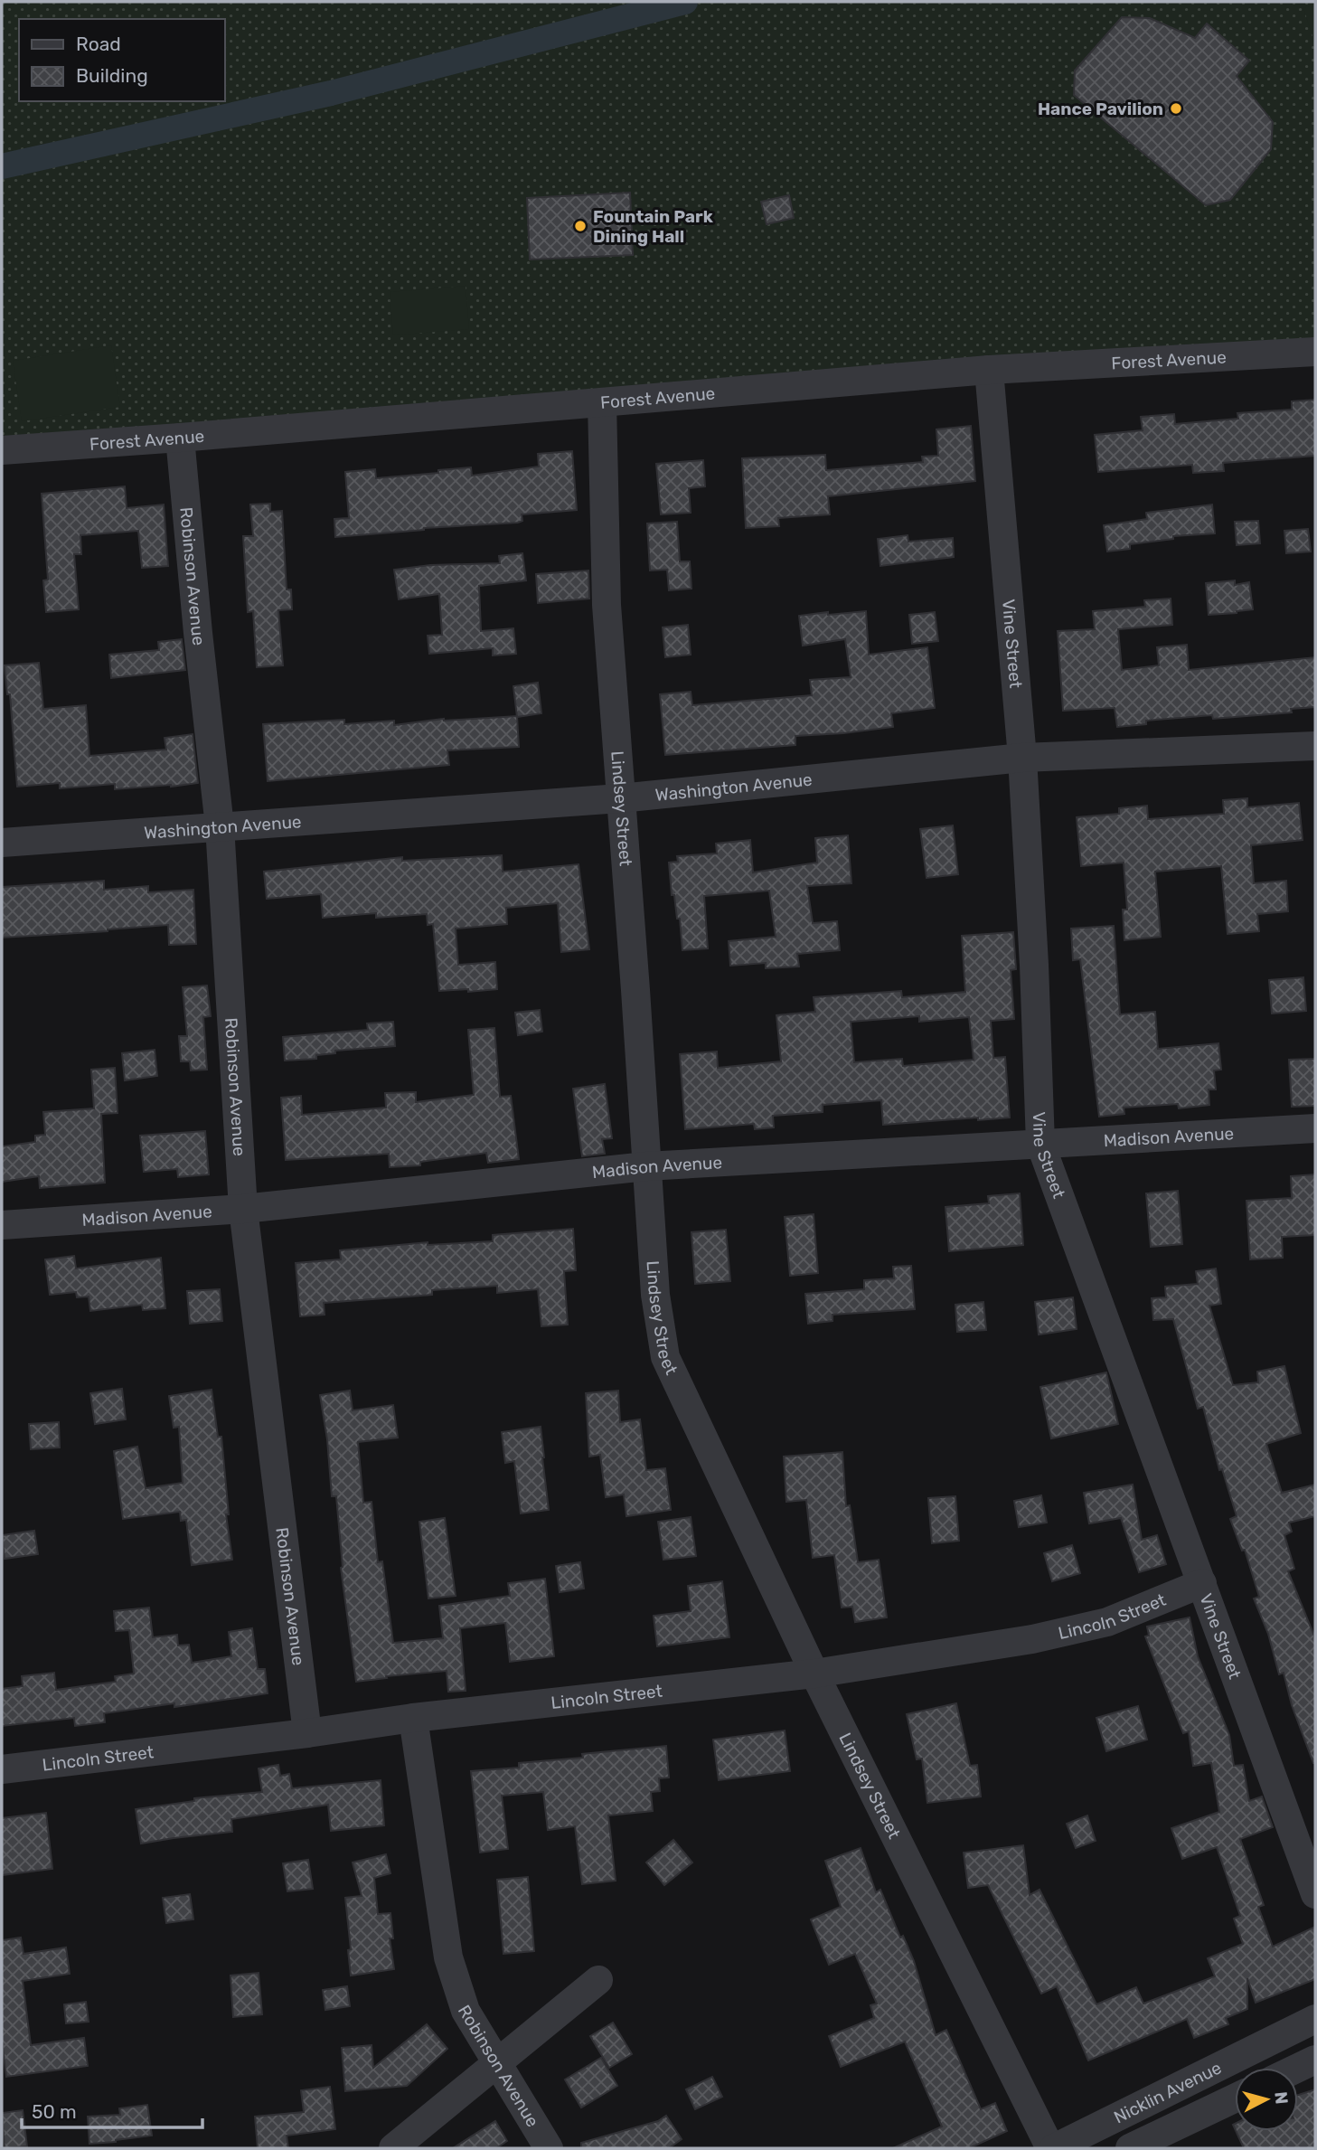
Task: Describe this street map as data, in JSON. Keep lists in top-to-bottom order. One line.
{"streets":{"street":["Forest Avenue","Robinson Avenue","Vine Street","Washington Avenue","Lindsey Street","Madison Avenue","Lincoln Street","Nicklin Avenue"]},"crossings":[["Forest Avenue","Robinson Avenue"],["Forest Avenue","Vine Street"],["Forest Avenue","Lindsey Street"],["Robinson Avenue","Washington Avenue"],["Robinson Avenue","Madison Avenue"],["Robinson Avenue","Lincoln Street"],["Vine Street","Washington Avenue"],["Vine Street","Madison Avenue"],["Vine Street","Lincoln Street"],["Washington Avenue","Lindsey Street"],["Lindsey Street","Madison Avenue"],["Lindsey Street","Lincoln Street"],["Lindsey Street","Nicklin Avenue"]],"places":["Hance Pavilion","Fountain Park Dining Hall"],"legend":["Road","Building"],"scale_bar":"50 m","north":"right"}
